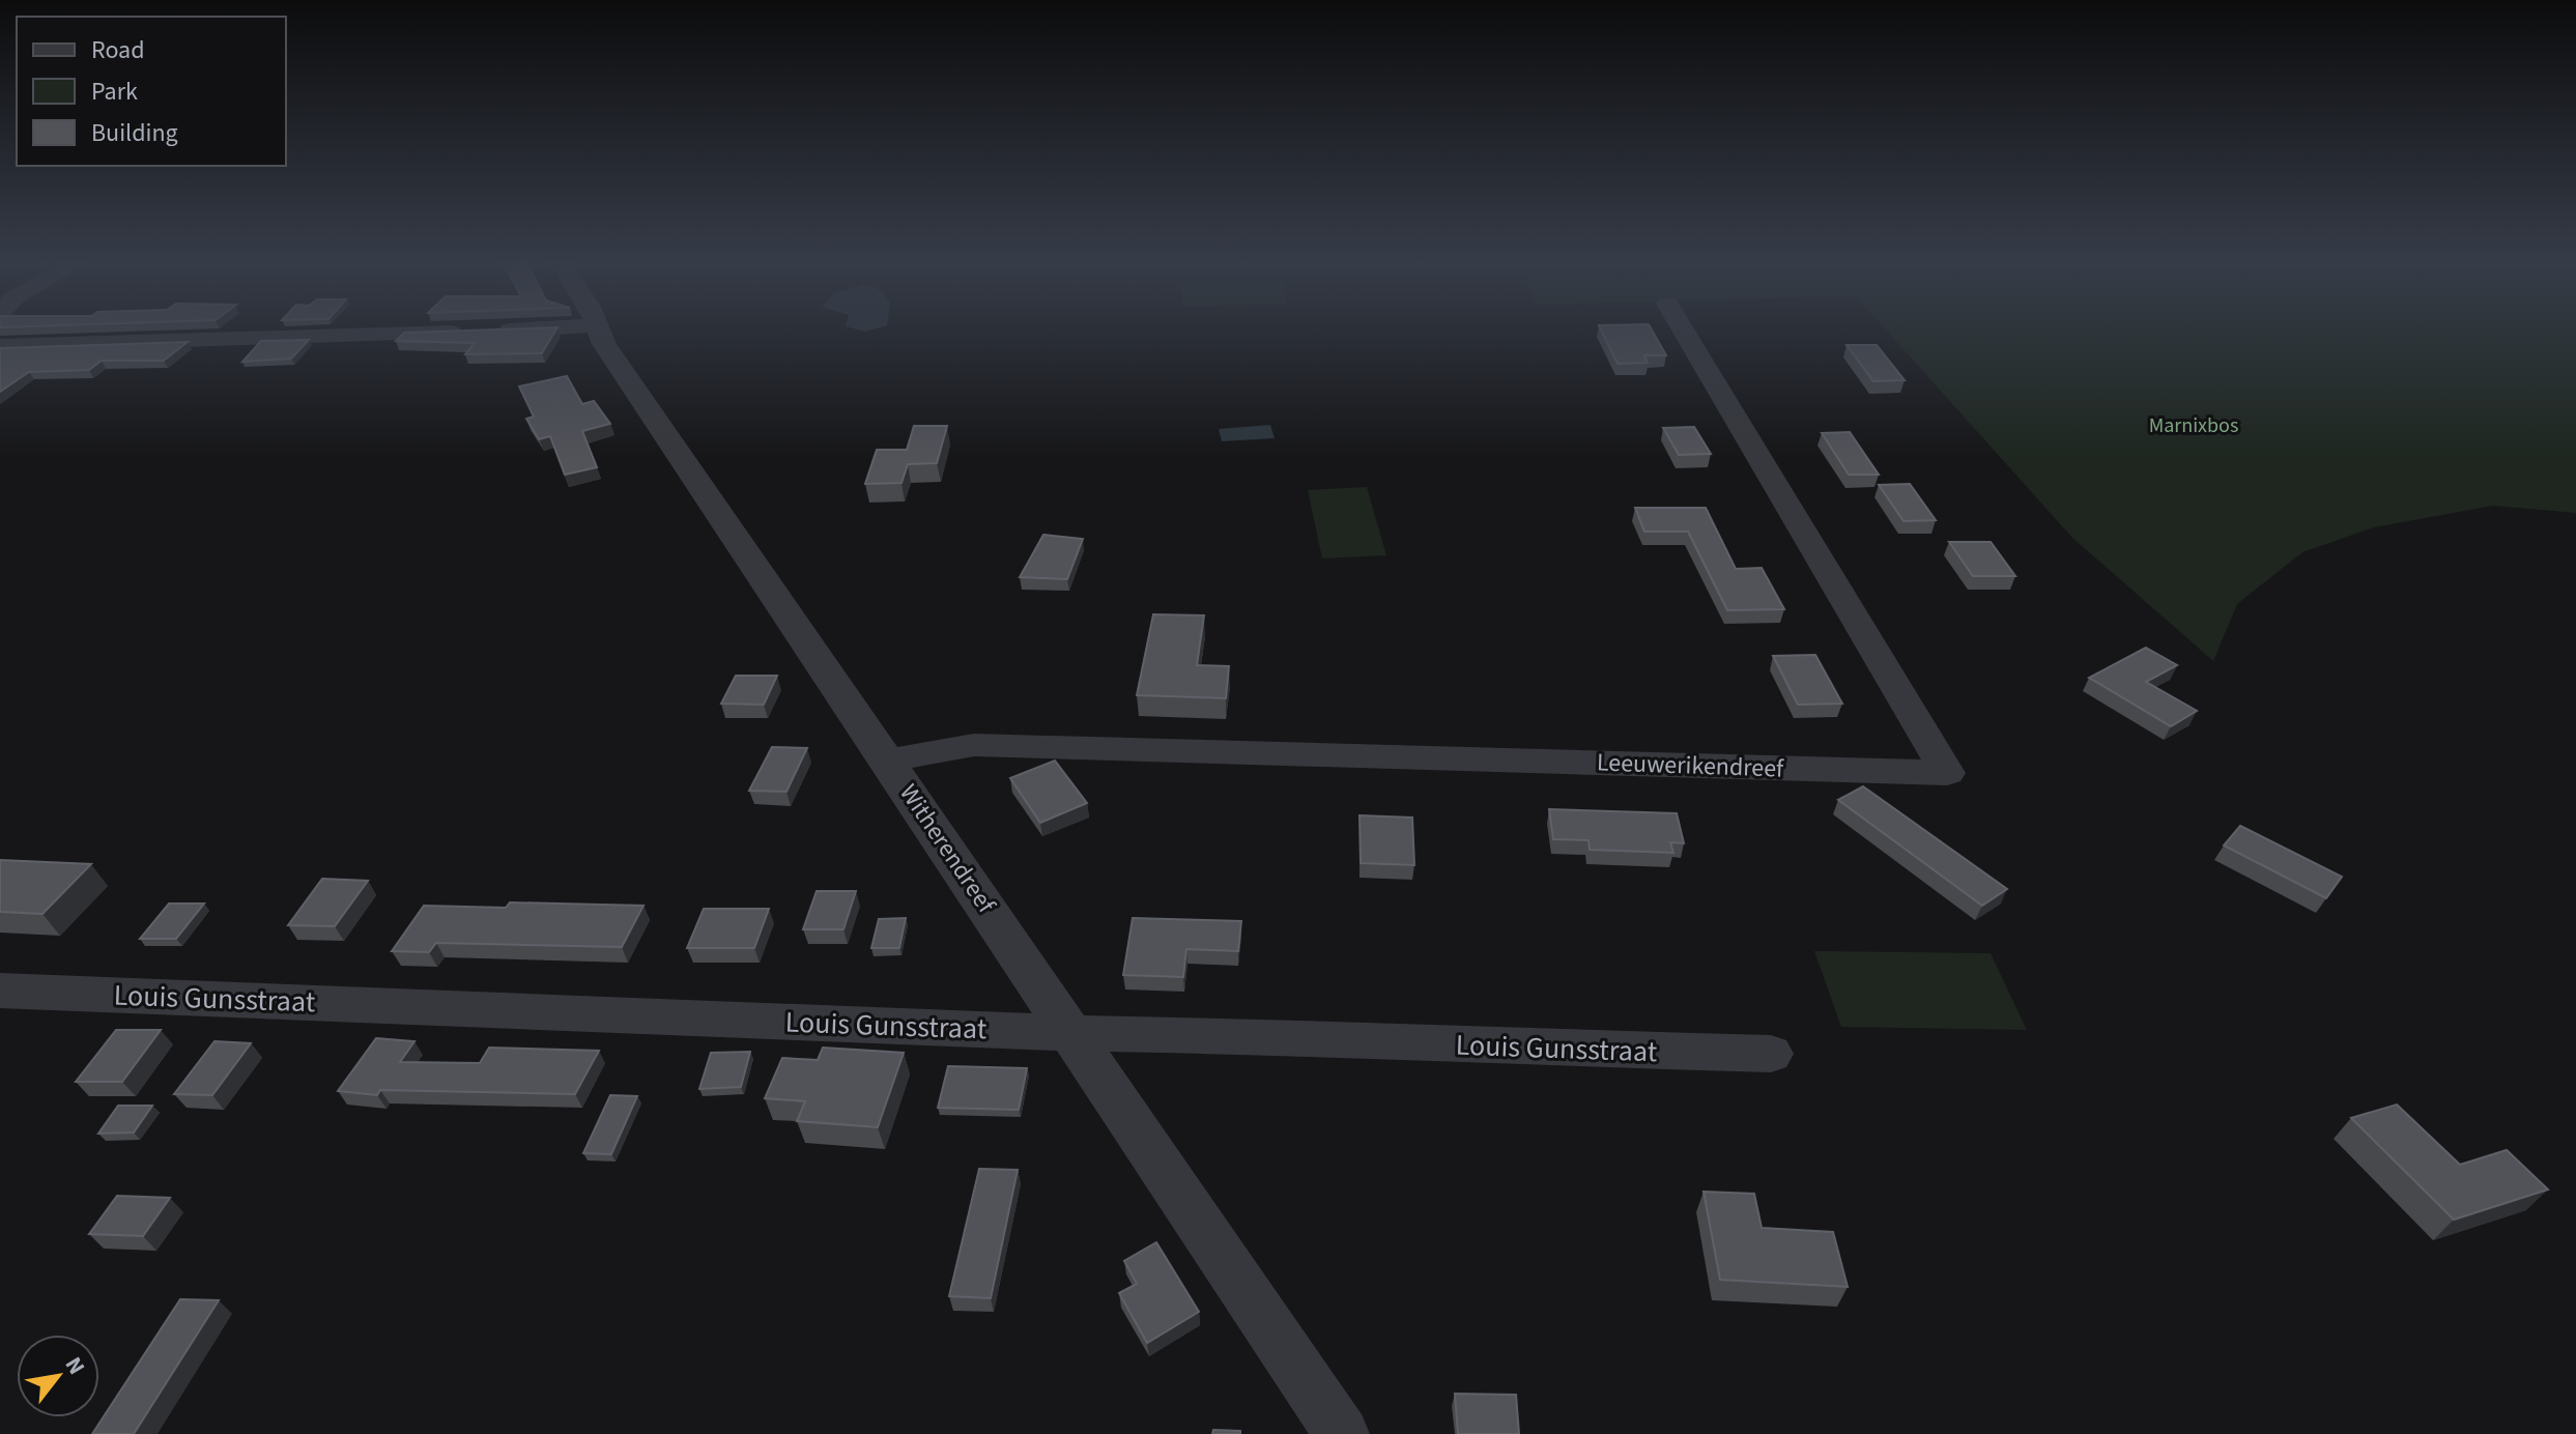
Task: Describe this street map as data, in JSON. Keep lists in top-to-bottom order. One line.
{"streets":{"street":["Leeuwerikendreef","Witherendreef","Louis Gunsstraat"]},"crossings":[["Leeuwerikendreef","Witherendreef"],["Witherendreef","Louis Gunsstraat"]],"parks":["Marnixbos"],"legend":["Road","Park","Building"],"north":"top right"}
